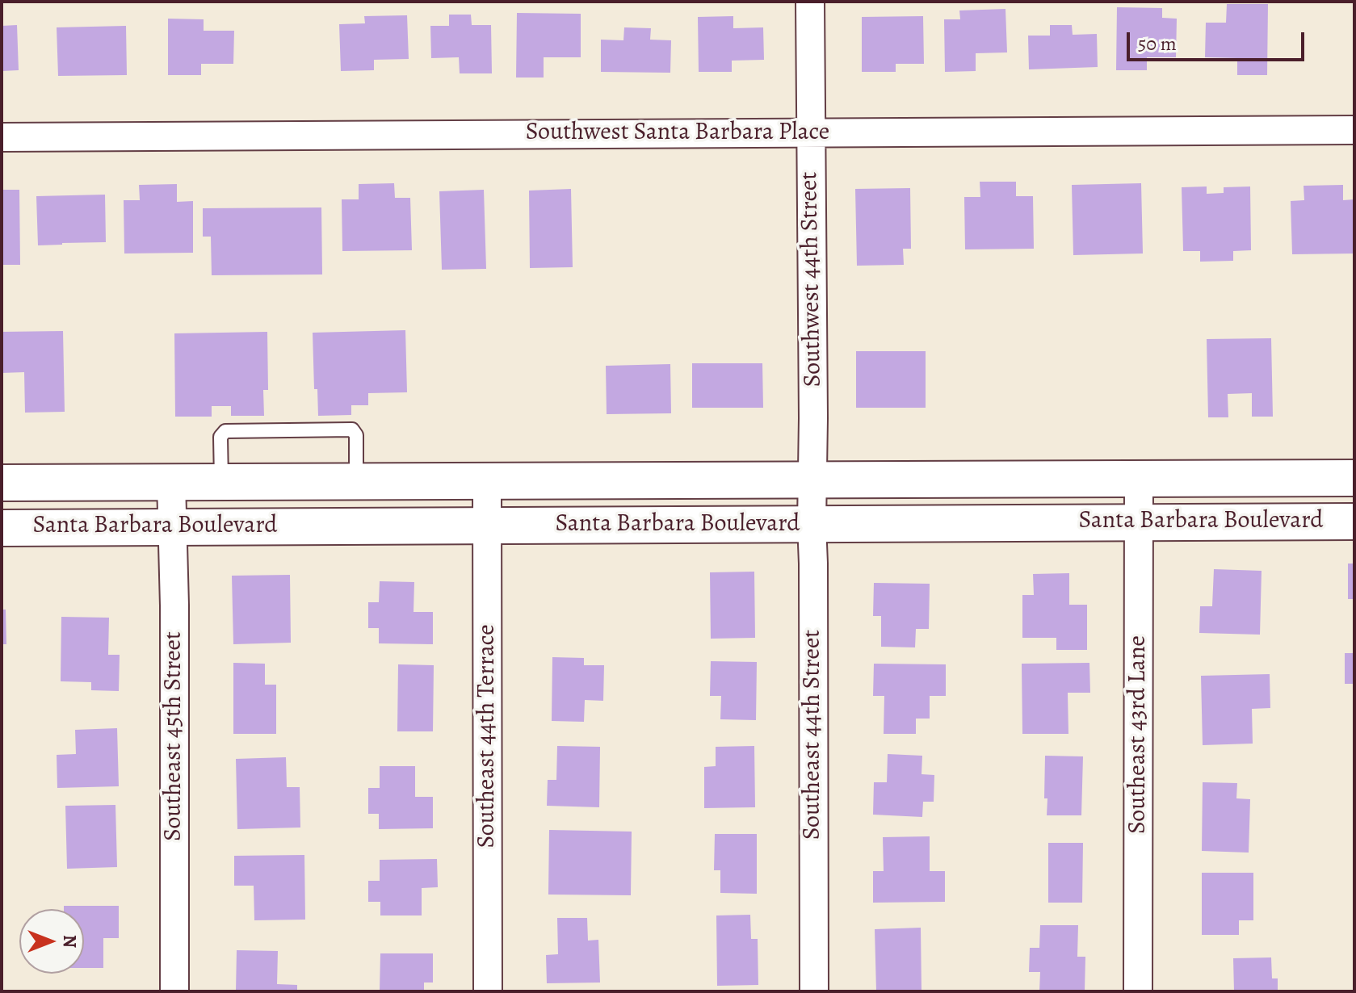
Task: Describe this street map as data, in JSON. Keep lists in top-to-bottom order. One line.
{"streets":{"main road":["Santa Barbara Boulevard"],"street":["Southwest Santa Barbara Place","Southwest 44th Street","Southeast 44th Street","Southeast 43rd Lane","Southeast 45th Street","Southeast 44th Terrace"]},"crossings":[["Southwest Santa Barbara Place","Southwest 44th Street"],["Southwest 44th Street","Santa Barbara Boulevard"],["Southwest 44th Street","Southeast 44th Street"],["Santa Barbara Boulevard","Southeast 44th Street"],["Santa Barbara Boulevard","Southeast 43rd Lane"],["Santa Barbara Boulevard","Southeast 45th Street"],["Santa Barbara Boulevard","Southeast 44th Terrace"]],"scale_bar":"50 m","north":"right"}
